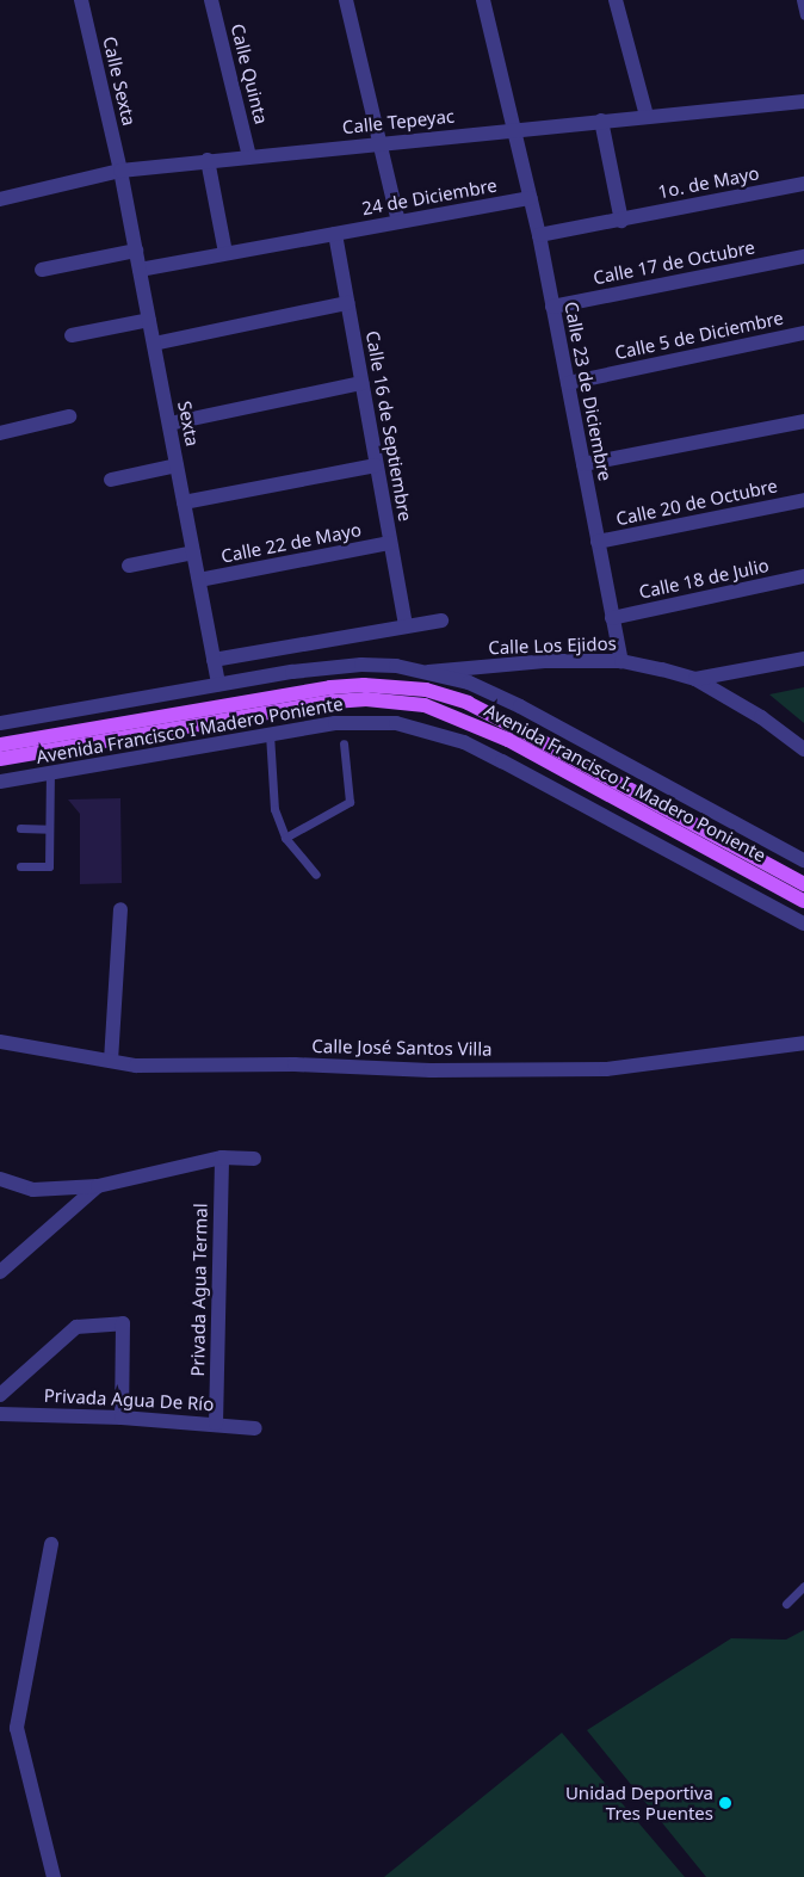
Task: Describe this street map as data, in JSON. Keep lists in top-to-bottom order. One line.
{"streets":{"main road":["Avenida Francisco I. Madero Poniente"],"street":["Calle Quinta","Calle Sexta","Calle Tepeyac","1o. de Mayo","24 de Diciembre","Calle 17 de Octubre","Calle 5 de Diciembre","Calle 23 de Diciembre","Sexta","Calle 16 de Septiembre","Calle 20 de Octubre","Calle 22 de Mayo","Calle 18 de Julio","Calle Los Ejidos","Avenida Francisco I Madero Poniente","Calle José Santos Villa","Privada Agua Termal","Privada Agua De Río"]},"crossings":[["Calle Quinta","Calle Tepeyac"],["Calle Sexta","Calle Tepeyac"],["Calle Sexta","Sexta"],["Calle Tepeyac","Calle 23 de Diciembre"],["Calle Tepeyac","Sexta"],["1o. de Mayo","Calle 23 de Diciembre"],["24 de Diciembre","Calle 23 de Diciembre"],["24 de Diciembre","Sexta"],["24 de Diciembre","Calle 16 de Septiembre"],["Calle 17 de Octubre","Calle 23 de Diciembre"],["Calle 5 de Diciembre","Calle 23 de Diciembre"],["Calle 23 de Diciembre","Calle 20 de Octubre"],["Calle 23 de Diciembre","Calle 18 de Julio"],["Calle 23 de Diciembre","Calle Los Ejidos"],["Sexta","Calle 22 de Mayo"],["Sexta","Avenida Francisco I. Madero Poniente"],["Calle 16 de Septiembre","Calle 22 de Mayo"],["Calle Los Ejidos","Avenida Francisco I. Madero Poniente"],["Privada Agua Termal","Privada Agua De Río"]],"places":["Unidad Deportiva Tres Puentes"]}
